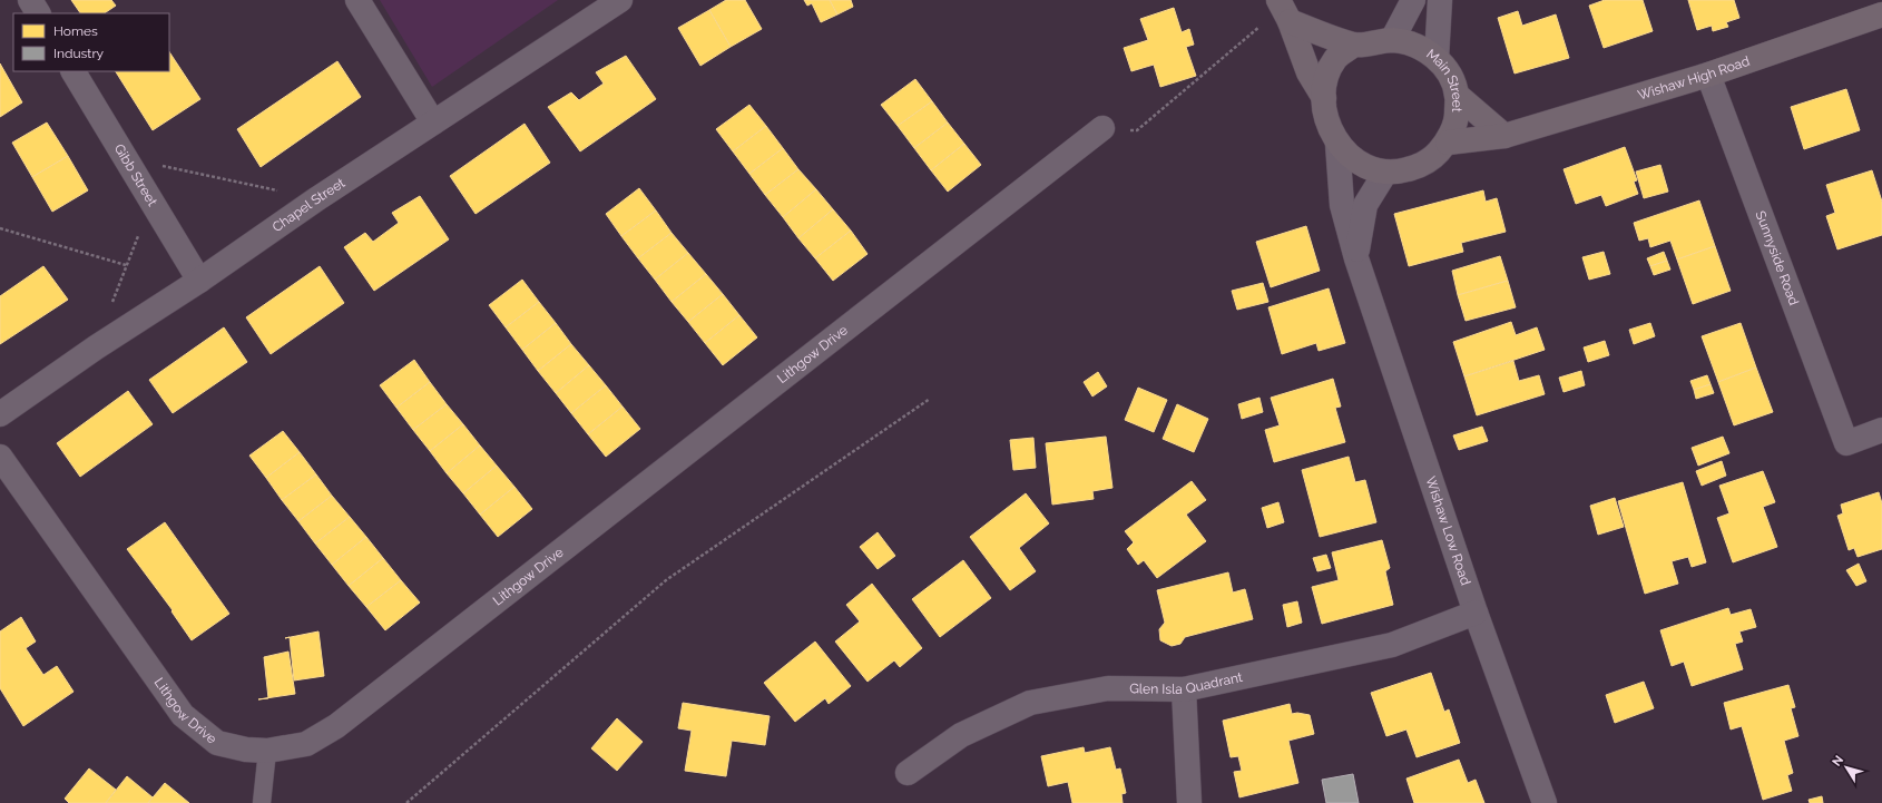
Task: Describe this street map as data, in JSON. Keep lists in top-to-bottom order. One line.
{"streets":{"street":["Wishaw High Road","Main Street","Gibb Street","Chapel Street","Sunnyside Road","Lithgow Drive","Wishaw Low Road","Glen Isla Quadrant"]},"crossings":[["Wishaw High Road","Main Street"],["Wishaw High Road","Sunnyside Road"],["Wishaw High Road","Wishaw Low Road"],["Main Street","Wishaw Low Road"],["Gibb Street","Chapel Street"],["Wishaw Low Road","Glen Isla Quadrant"]],"legend":["Homes","Industry"],"north":"top left"}
